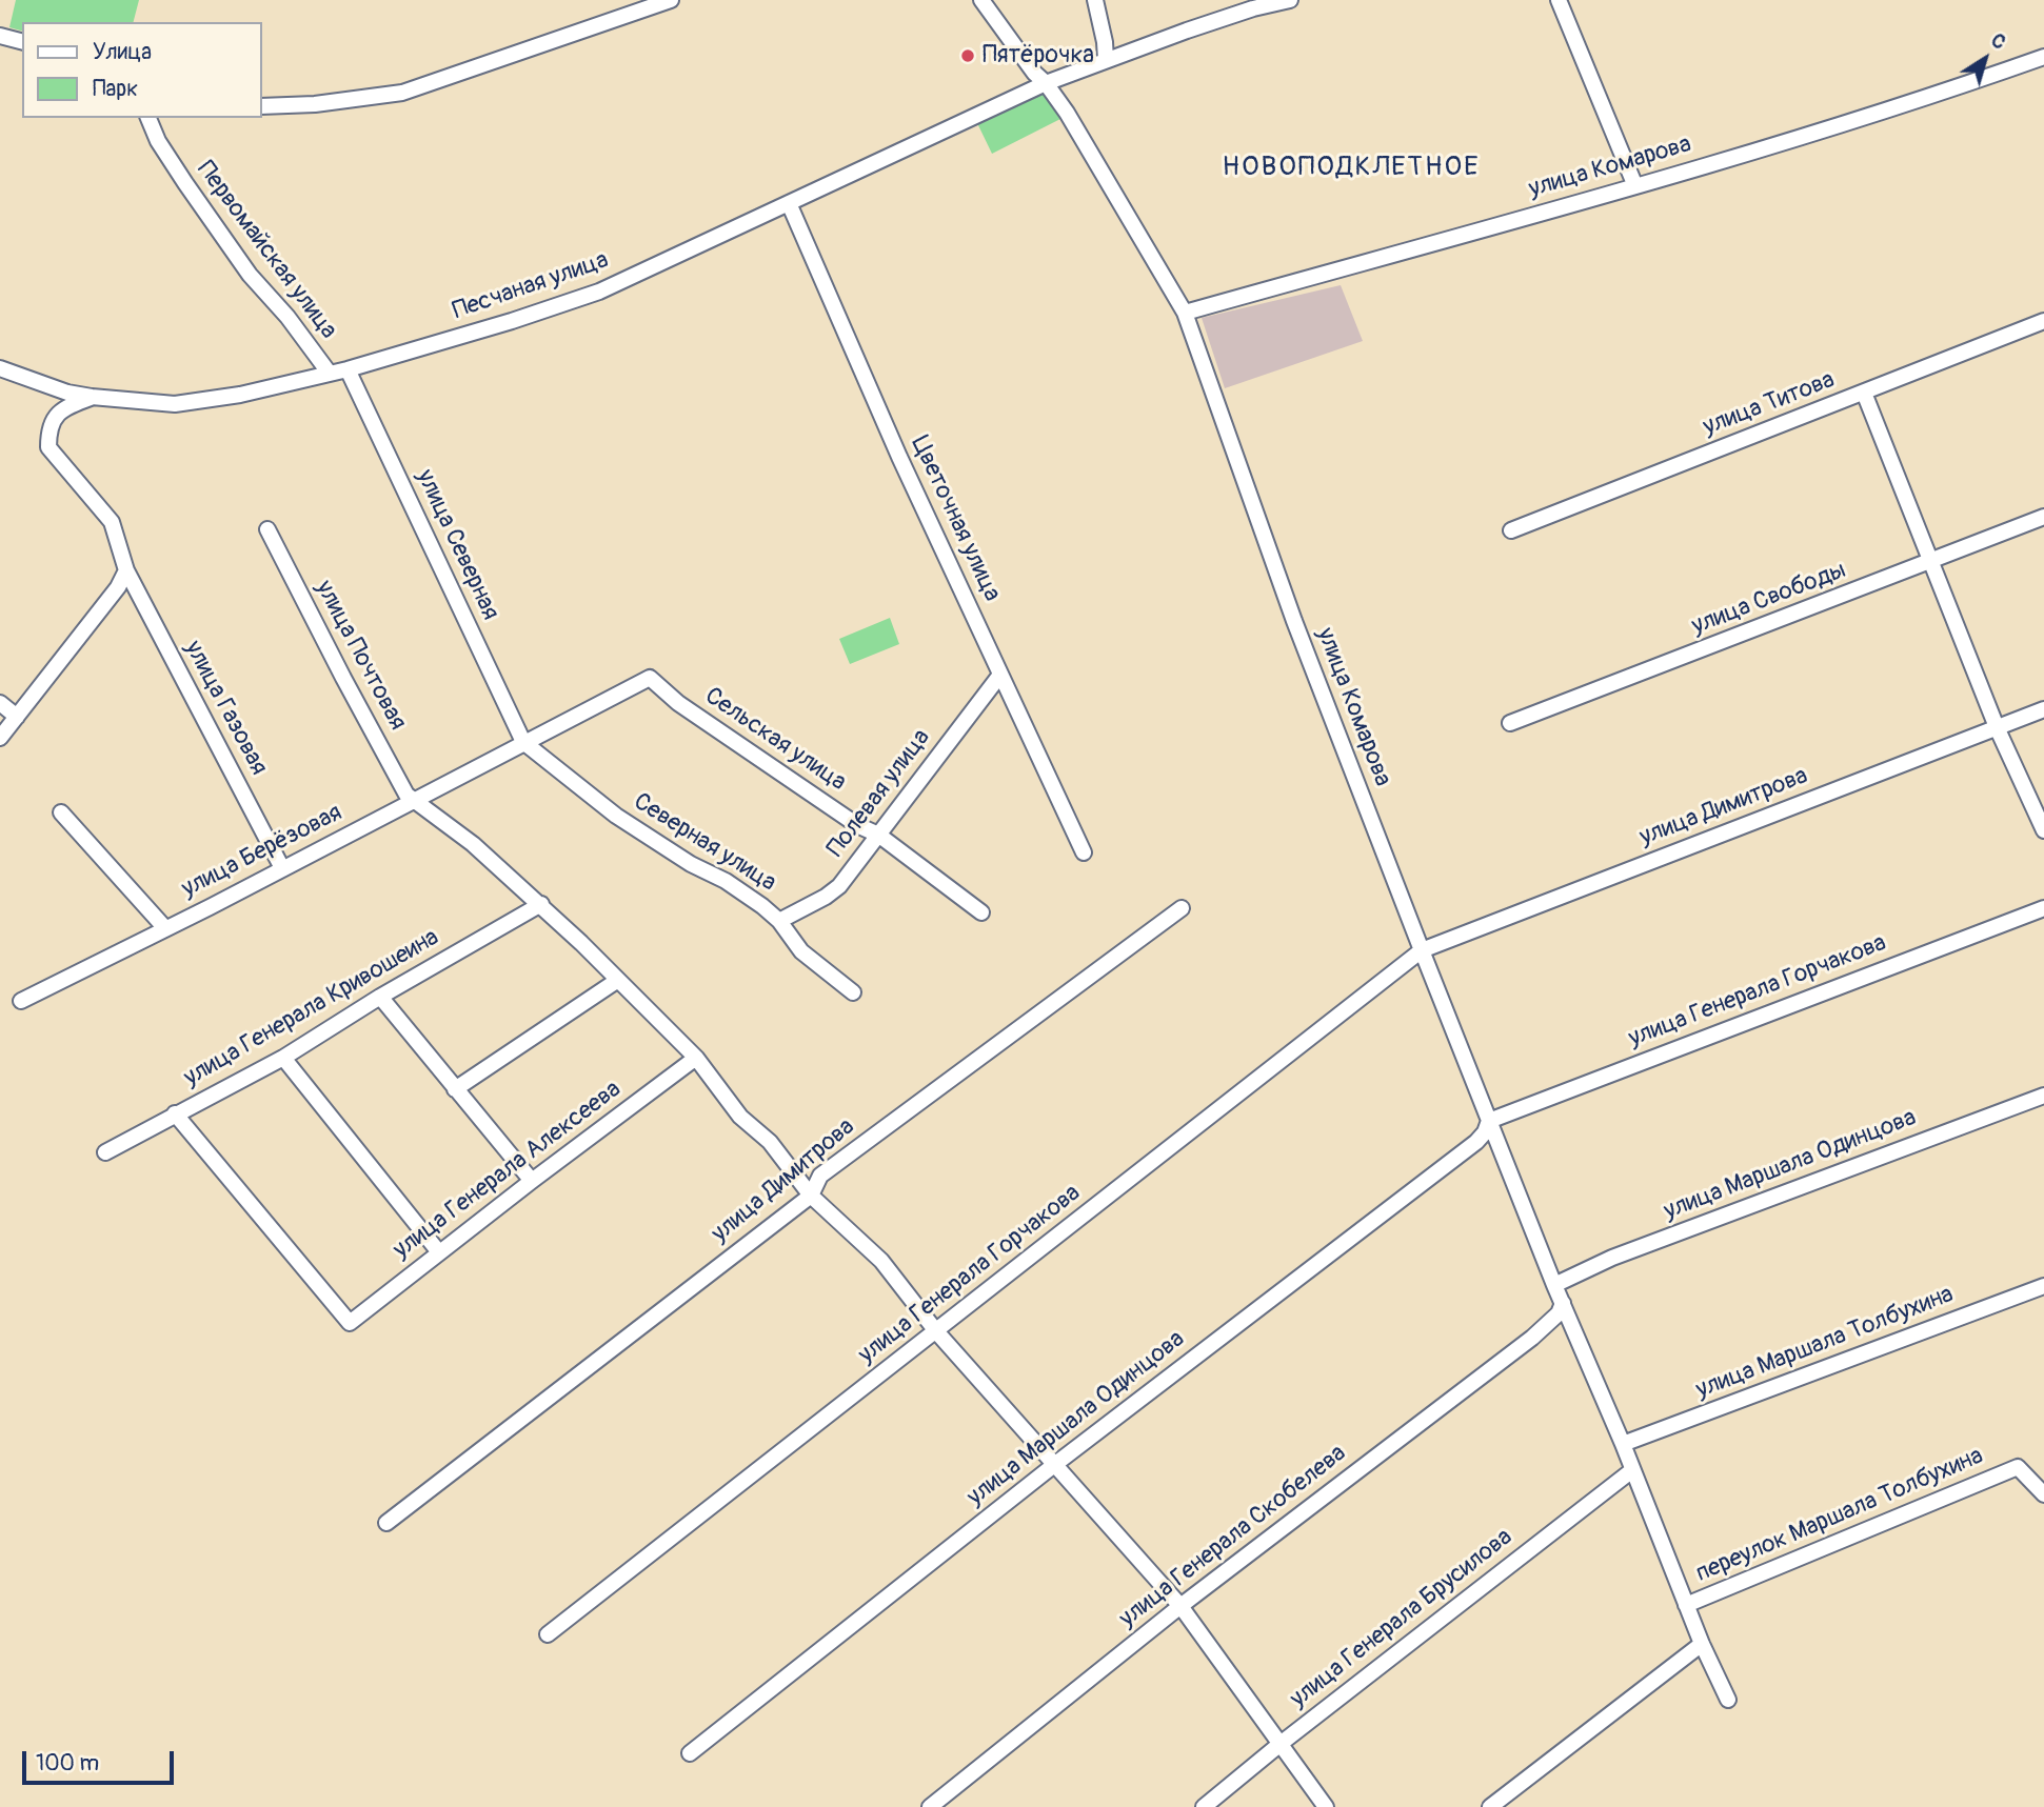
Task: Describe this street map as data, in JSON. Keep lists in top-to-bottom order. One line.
{"streets":{"street":["улица Комарова","Первомайская улица","Песчаная улица","улица Титова","Цветочная улица","улица Северная","улица Свободы","улица Почтовая","улица Газовая","Сельская улица","Полевая улица","улица Димитрова","Северная улица","улица Берёзовая","улица Генерала Горчакова","улица Генерала Кривошеина","улица Маршала Одинцова","улица Генерала Алексеева","улица Маршала Толбухина","переулок Маршала Толбухина","улица Генерала Скобелева","улица Генерала Брусилова"]},"crossings":[["улица Комарова","Песчаная улица"],["улица Комарова","улица Димитрова"],["улица Комарова","улица Генерала Горчакова"],["улица Комарова","улица Маршала Одинцова"],["улица Комарова","улица Маршала Толбухина"],["улица Комарова","переулок Маршала Толбухина"],["улица Комарова","улица Генерала Скобелева"],["улица Комарова","улица Генерала Брусилова"],["Первомайская улица","Песчаная улица"],["Песчаная улица","Цветочная улица"],["Песчаная улица","улица Северная"],["Песчаная улица","улица Газовая"],["Цветочная улица","Полевая улица"],["улица Северная","Северная улица"],["улица Северная","улица Берёзовая"],["улица Почтовая","улица Димитрова"],["улица Почтовая","улица Берёзовая"],["улица Почтовая","улица Генерала Горчакова"],["улица Почтовая","улица Генерала Кривошеина"],["улица Почтовая","улица Маршала Одинцова"],["улица Почтовая","улица Генерала Алексеева"],["улица Почтовая","улица Генерала Скобелева"],["улица Почтовая","улица Генерала Брусилова"],["улица Газовая","улица Берёзовая"],["Сельская улица","Полевая улица"],["Сельская улица","улица Берёзовая"],["Полевая улица","Северная улица"],["улица Димитрова","улица Генерала Горчакова"],["Северная улица","улица Берёзовая"],["улица Генерала Горчакова","улица Маршала Одинцова"],["улица Генерала Кривошеина","улица Генерала Алексеева"]],"districts":["НОВОПОДКЛЕТНОЕ"],"places":["Пятёрочка"],"legend":["Улица","Парк"],"scale_bar":"100 m","north":"top right"}
